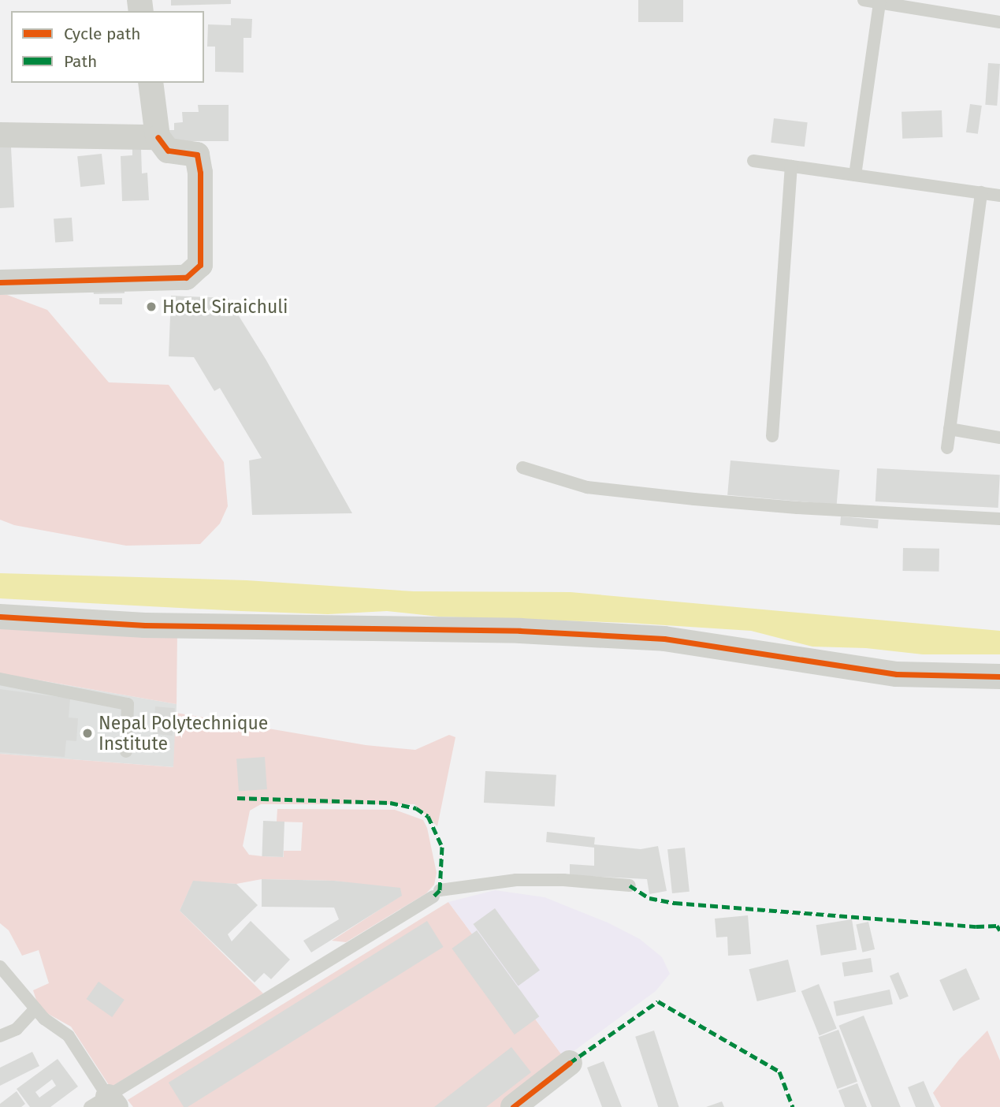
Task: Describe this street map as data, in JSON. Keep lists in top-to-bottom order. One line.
{"places":["Hotel Siraichuli","Nepal Polytechnique Institute"],"legend":["Cycle path","Path"]}
